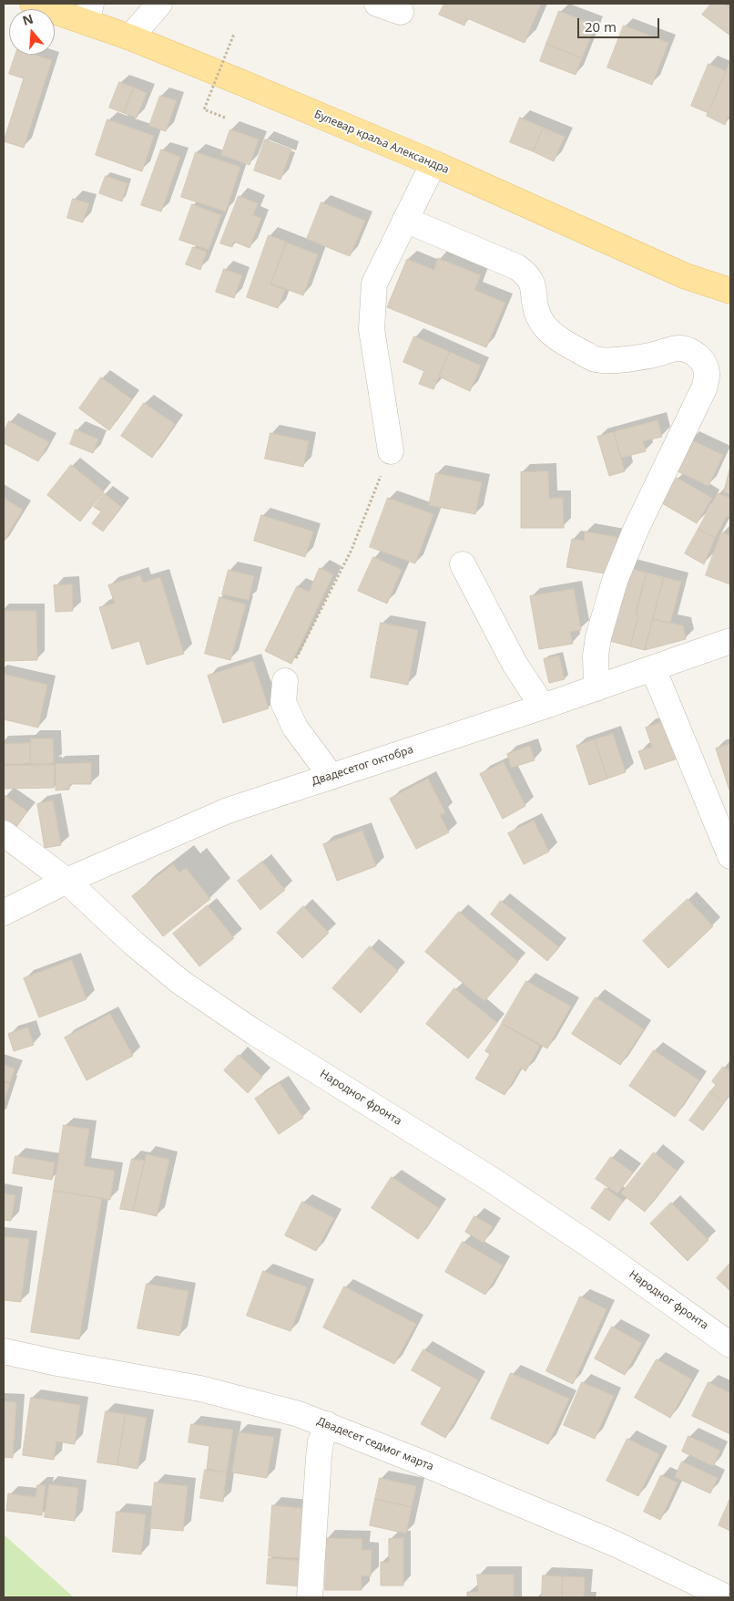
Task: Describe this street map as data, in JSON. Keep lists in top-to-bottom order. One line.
{"streets":{"main road":["Булевар краља Александра"],"street":["Двадесетог октобра","Народног фронта","Двадесет седмог марта"]},"crossings":[["Двадесетог октобра","Народног фронта"]],"scale_bar":"20 m","north":"top"}
